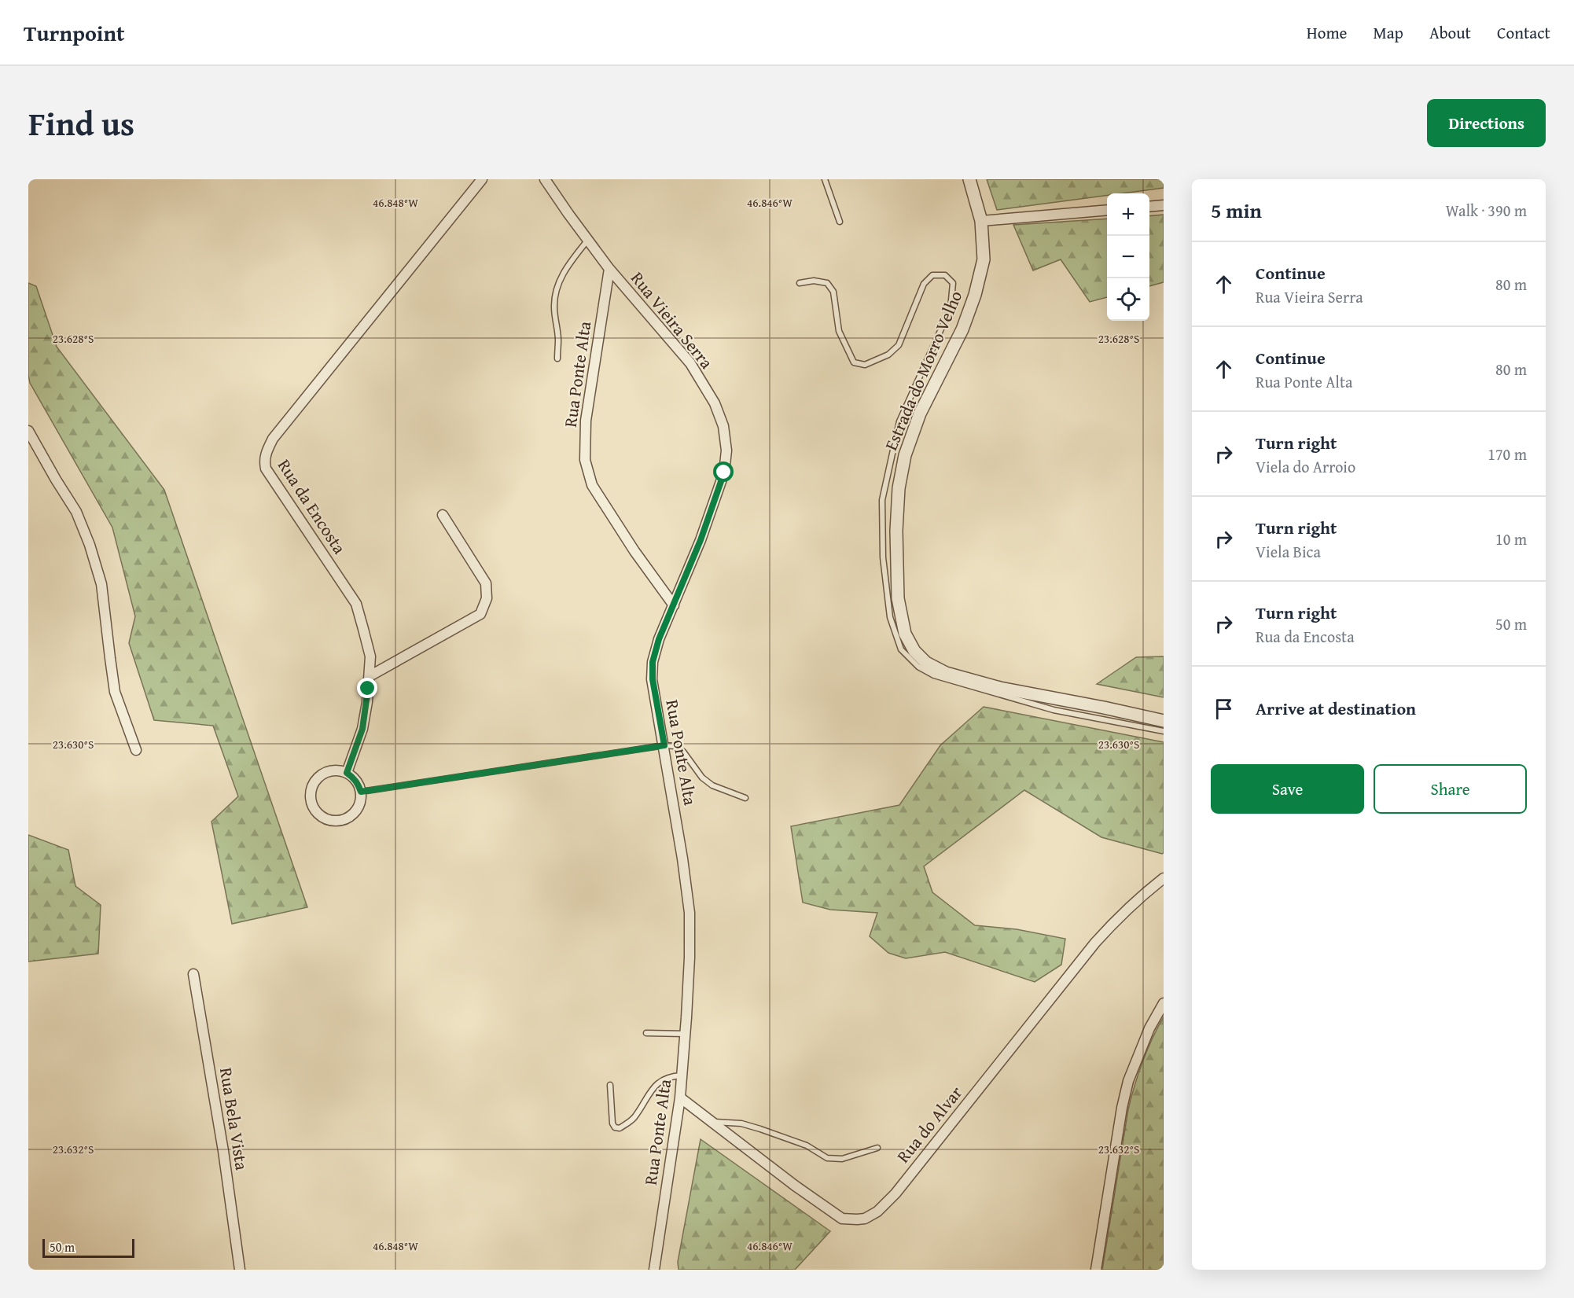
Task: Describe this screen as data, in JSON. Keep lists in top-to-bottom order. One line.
{"streets":{"street":["Rua Vieira Serra","Estrada do Morro Velho","Rua Ponte Alta","Rua da Encosta","Rua Bela Vista","Rua do Alvar"]},"crossings":[["Rua Vieira Serra","Rua Ponte Alta"],["Rua Ponte Alta","Rua do Alvar"]],"scale_bar":"50 m","page":{"header":"Turnpoint","nav":["Home","Map","About","Contact"],"title":"Find us","buttons":["Directions",["Save","Share"]],"heading":["5 min","Walk · 390 m"],"map_buttons":["+","−"],"list":[["Continue","Rua Vieira Serra","80 m"],["Continue","Rua Ponte Alta","80 m"],["Turn right","Viela do Arroio","170 m"],["Turn right","Viela Bica","10 m"],["Turn right","Rua da Encosta","50 m"],"Arrive at destination"],"scale":"50 m"},"coordinates":["46.848°W","46.846°W","23.628°S","23.630°S","23.632°S"]}
